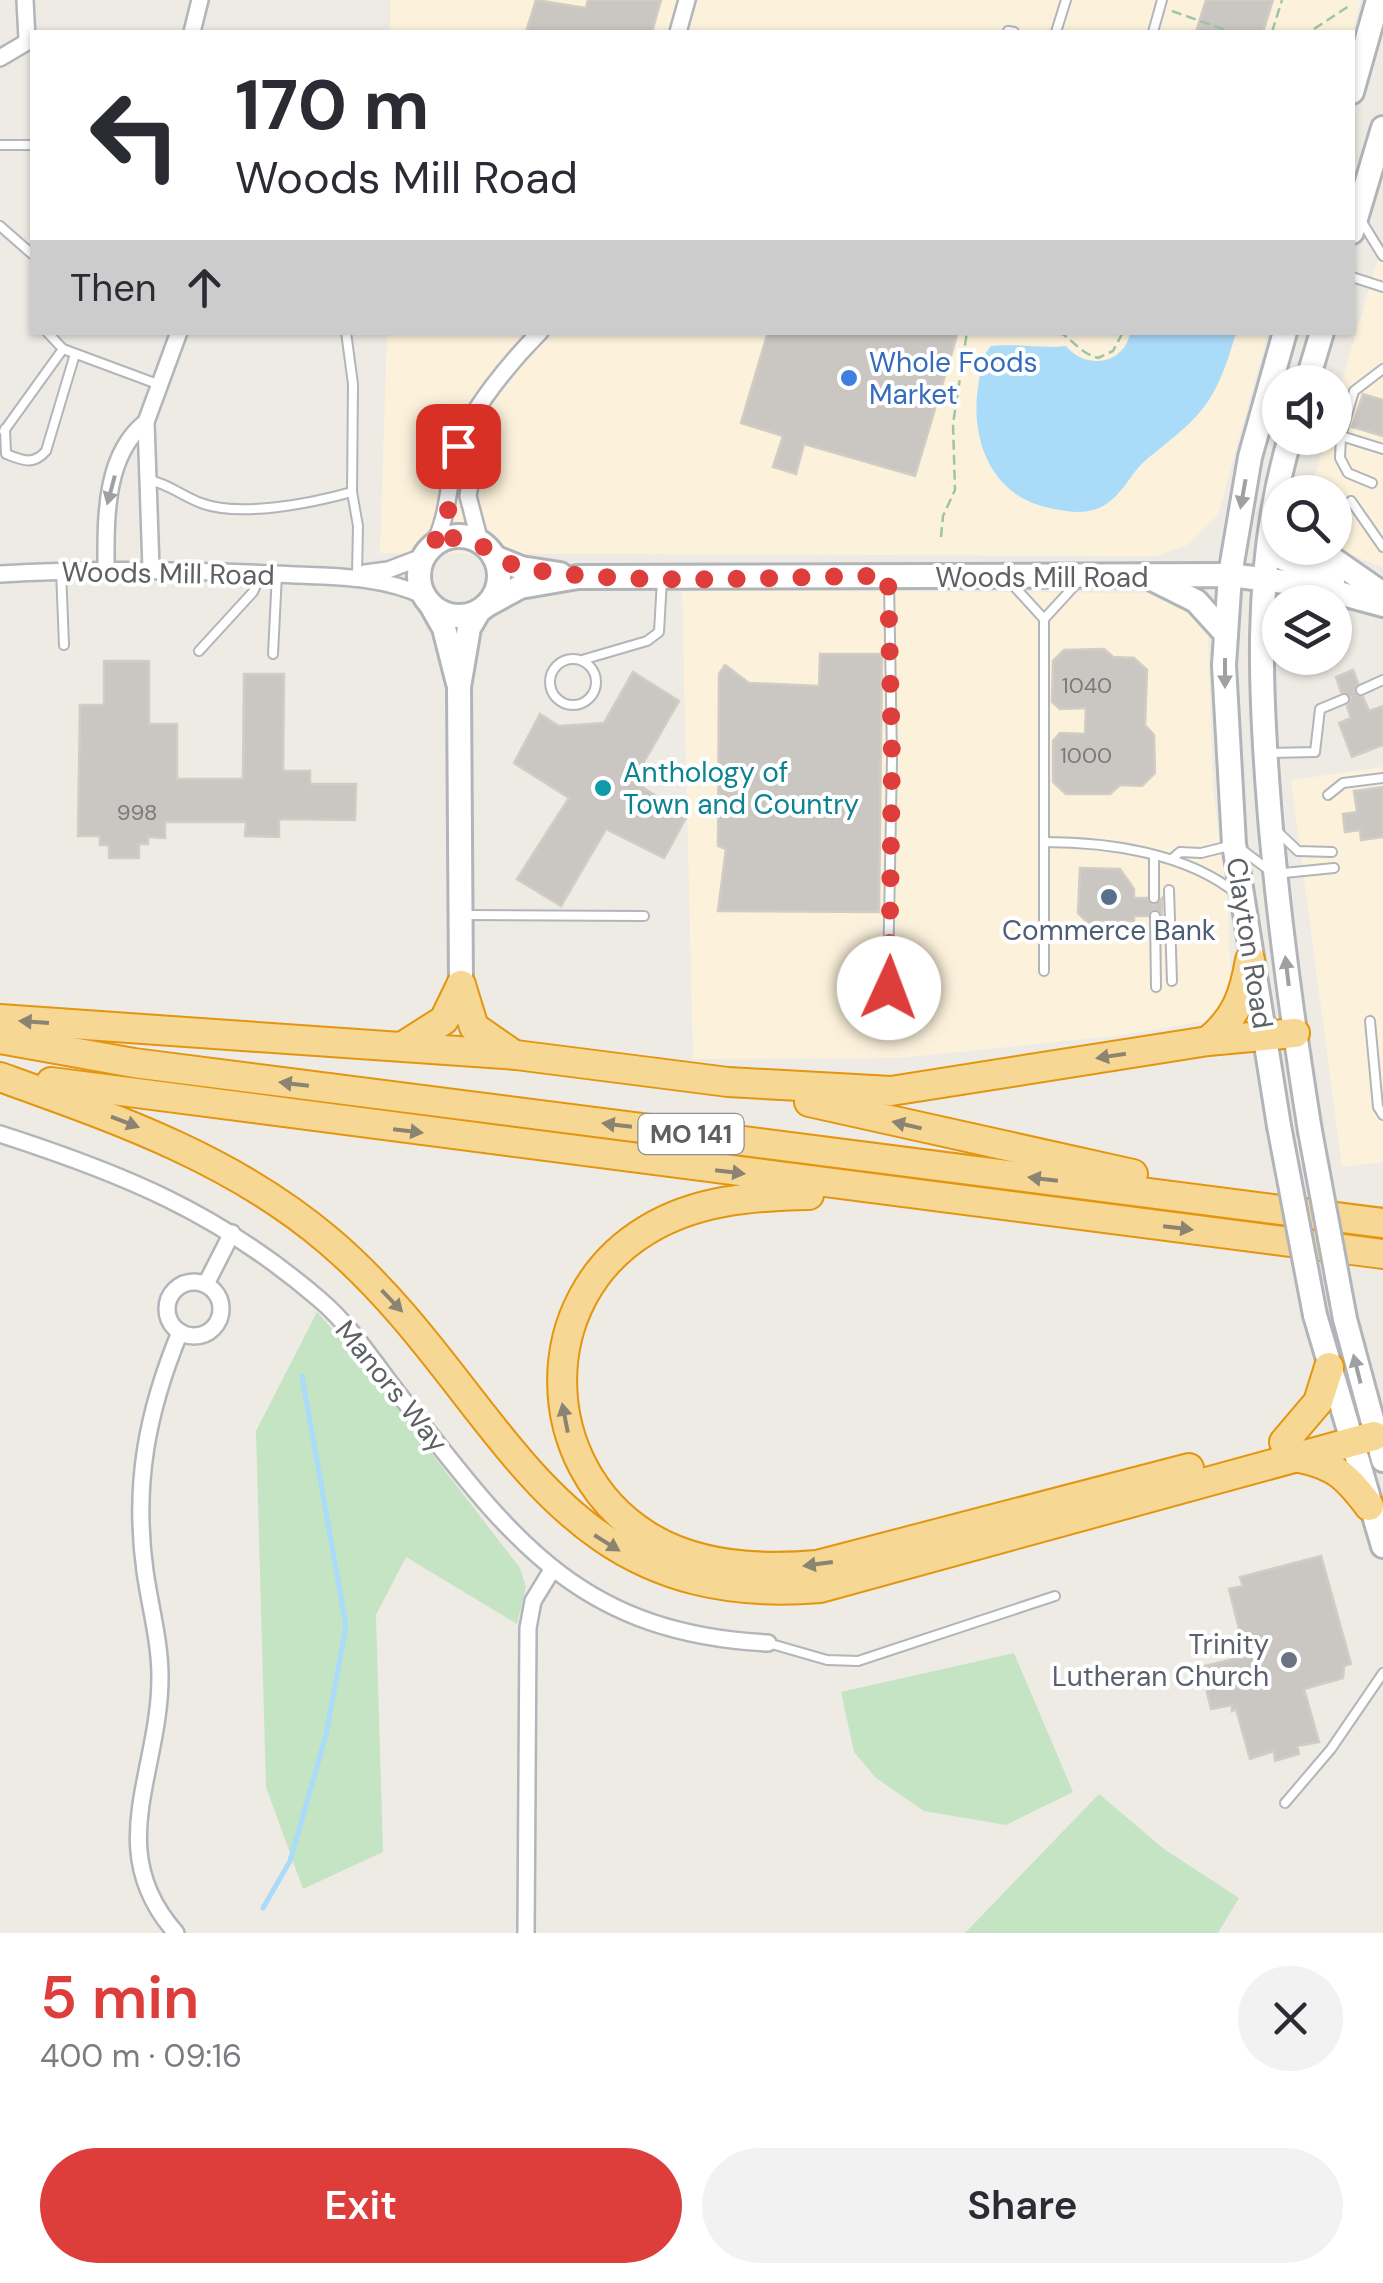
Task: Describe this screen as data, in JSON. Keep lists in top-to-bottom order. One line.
{"streets":{"highway":["MO 141"],"main road":["Woods Mill Road","Clayton Road"],"street":["Manors Way"]},"crossings":[["Woods Mill Road","Clayton Road"]],"places":["Whole Foods Market","Anthology of Town and Country","Commerce Bank","Trinity Lutheran Church"],"house_numbers":["1040","1000","998"],"page":{"turn":["170 m","Woods Mill Road"],"then":"Then","heading":["5 min","400 m · 09:16"],"buttons":["Exit","Share"]}}
